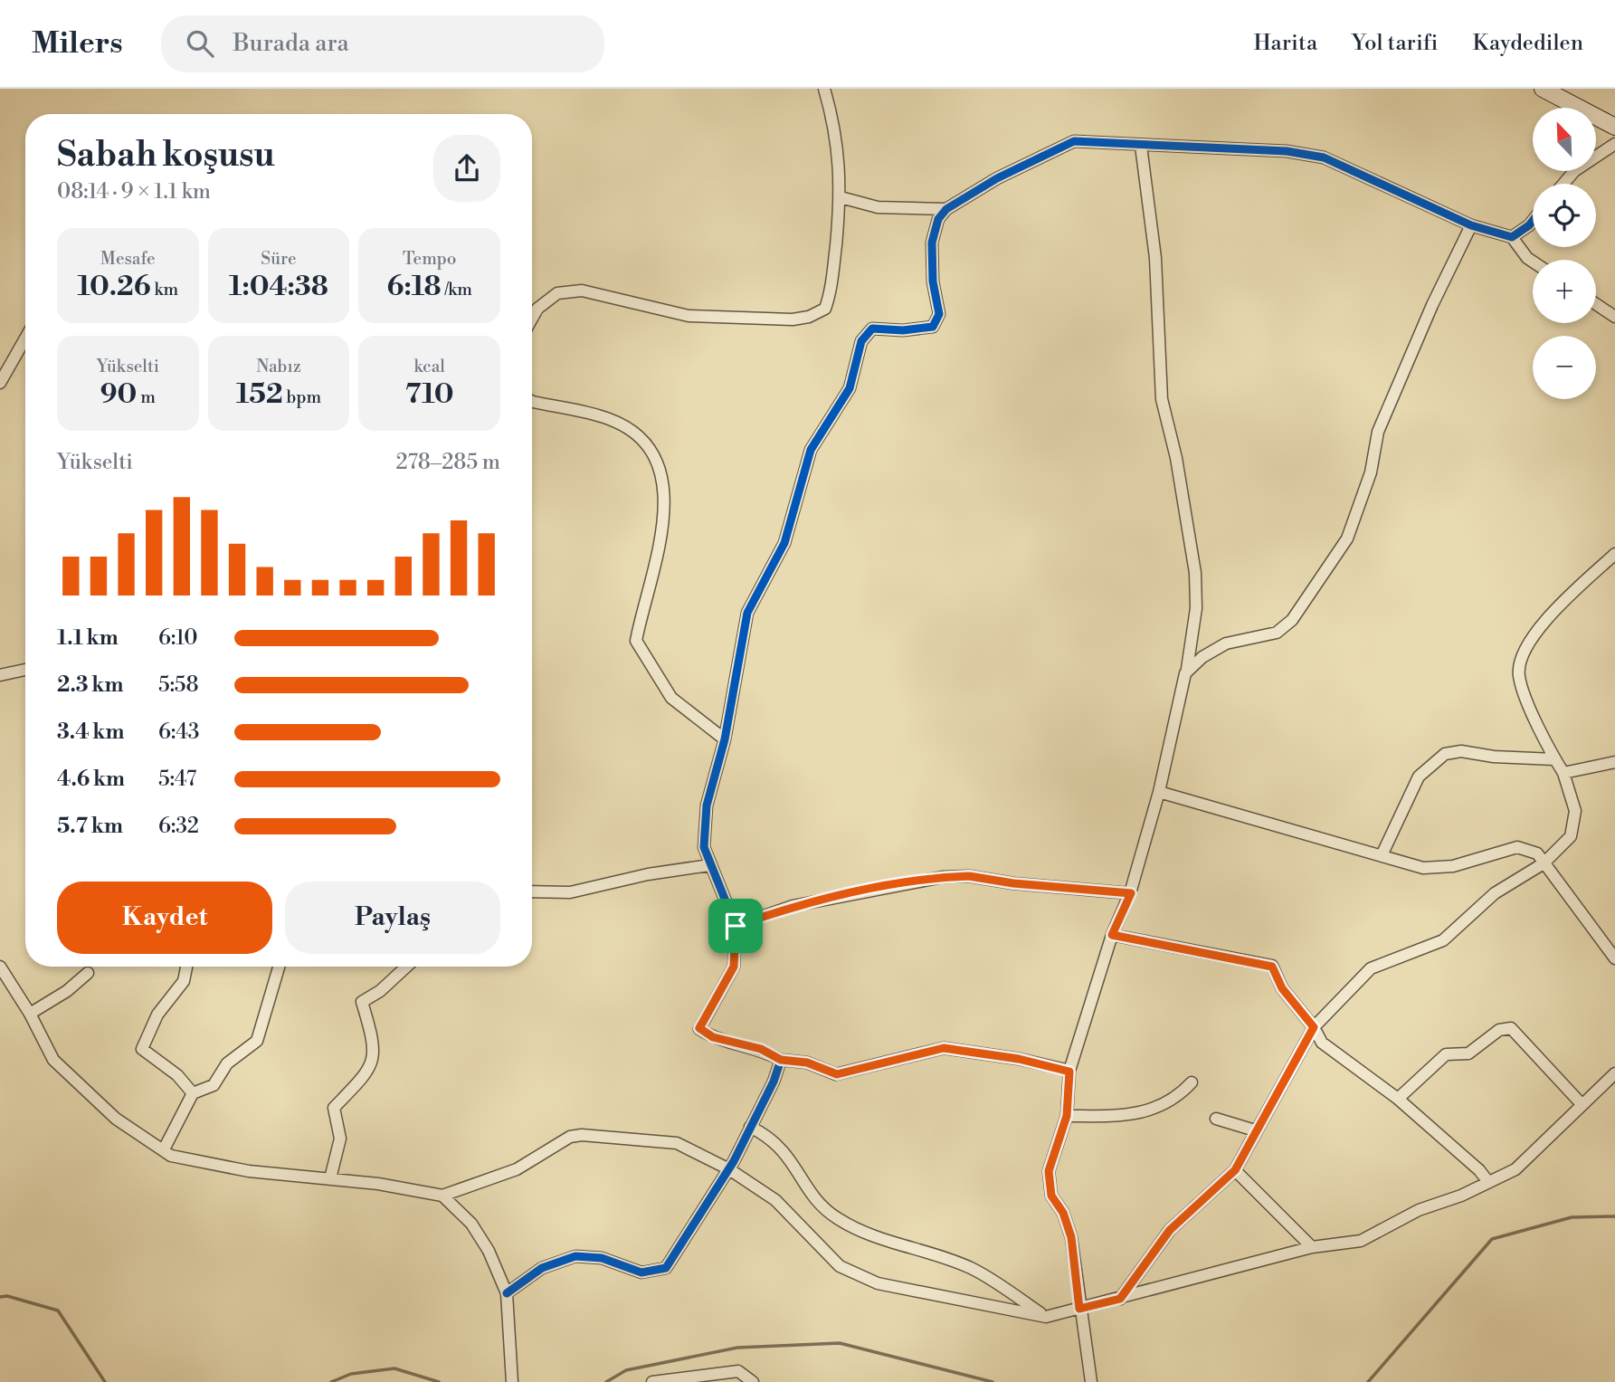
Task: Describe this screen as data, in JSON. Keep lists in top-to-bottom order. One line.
{"north":"top left","page":{"header":"Milers","search":"Burada ara","nav":["Harita","Yol tarifi","Kaydedilen"],"map_buttons":["+","−"],"heading":["Sabah koşusu","08:14 · 9 × 1.1 km"],"stats":[["Mesafe","10.26 km"],["Süre","1:04:38"],["Tempo","6:18 /km"],["Yükselti","90 m"],["Nabız","152 bpm"],["kcal","710"]],"chart":["Yükselti","278–285 m"],"list":[{"name":"1.1 km","note":"6:10"},{"name":"2.3 km","note":"5:58"},{"name":"3.4 km","note":"6:43"},{"name":"4.6 km","note":"5:47"},{"name":"5.7 km","note":"6:32"}],"buttons":["Kaydet","Paylaş"]}}
